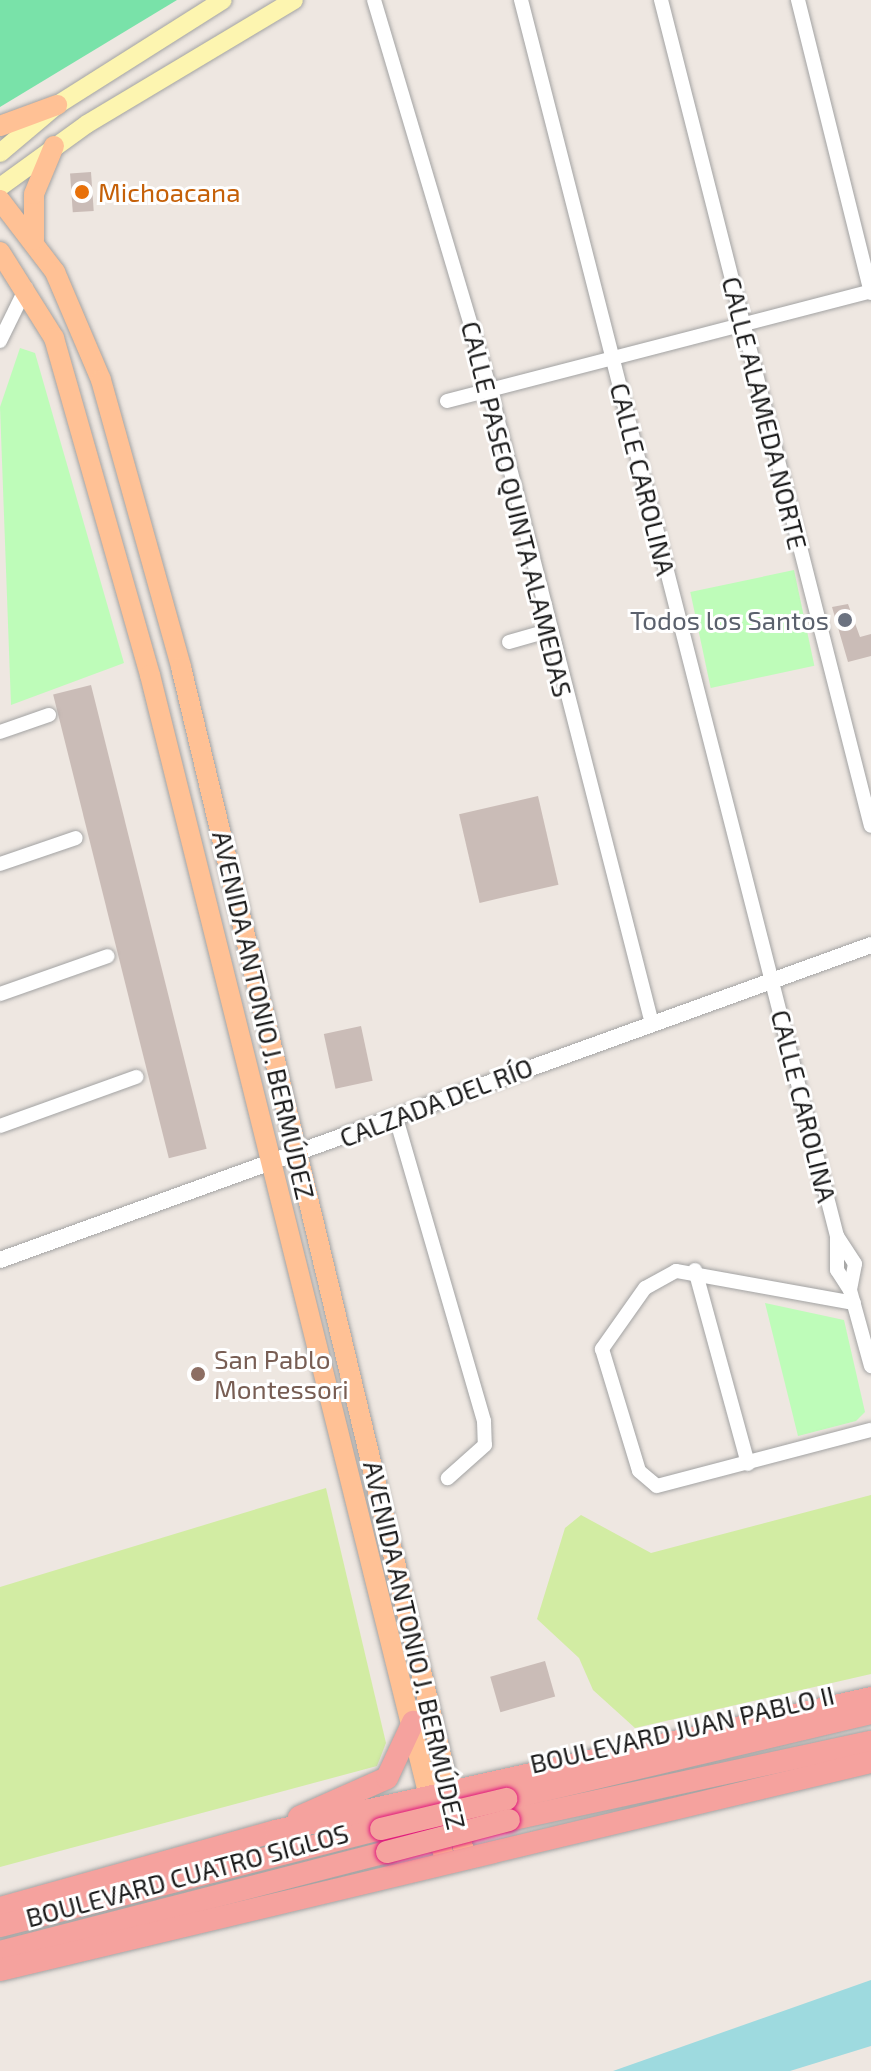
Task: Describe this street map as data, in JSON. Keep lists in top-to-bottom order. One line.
{"streets":{"highway":["BOULEVARD JUAN PABLO II","BOULEVARD CUATRO SIGLOS"],"main road":["AVENIDA ANTONIO J. BERMÚDEZ"],"street":["CALLE ALAMEDA NORTE","CALLE CAROLINA","CALLE PASEO QUINTA ALAMEDAS","CALZADA DEL RÍO"]},"crossings":[["CALLE CAROLINA","CALZADA DEL RÍO"],["CALLE PASEO QUINTA ALAMEDAS","CALZADA DEL RÍO"],["AVENIDA ANTONIO J. BERMÚDEZ","CALZADA DEL RÍO"],["BOULEVARD JUAN PABLO II","BOULEVARD CUATRO SIGLOS"]],"places":["Michoacana","Todos los Santos","San Pablo Montessori"]}
